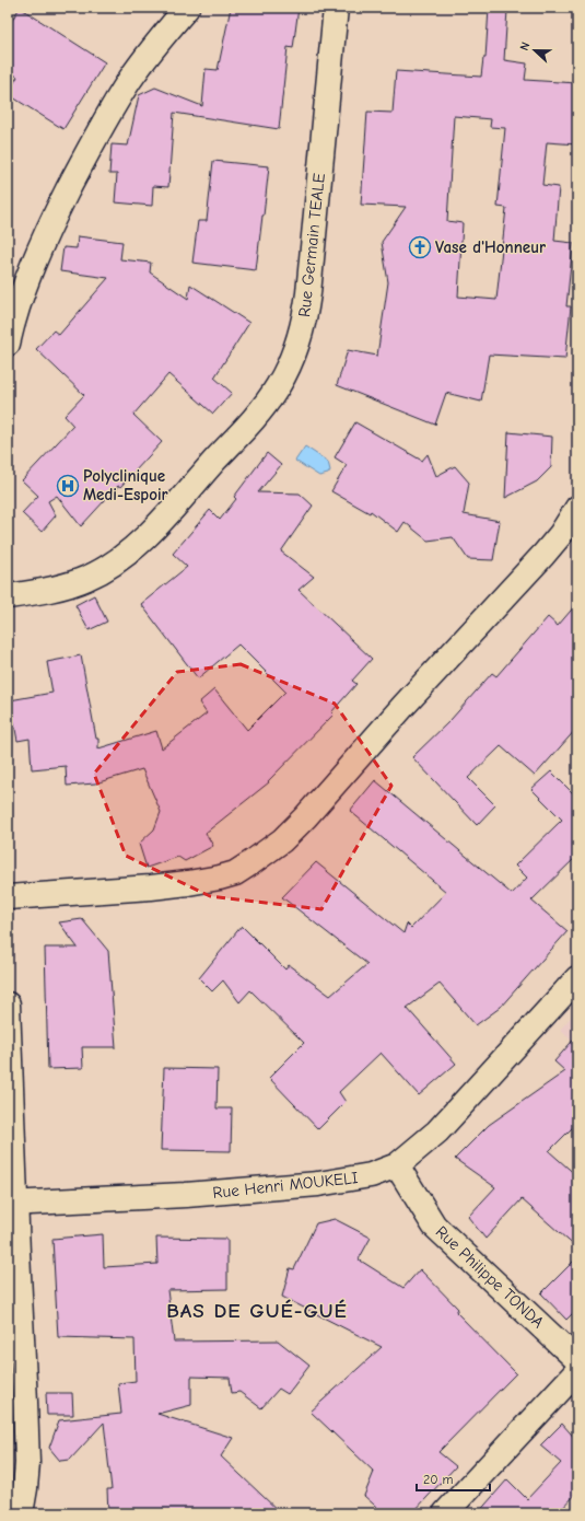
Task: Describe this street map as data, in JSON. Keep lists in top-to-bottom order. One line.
{"streets":{"street":["Rue Germain TEALE","Rue Henri MOUKELI","Rue Philippe TONDA"]},"crossings":[["Rue Henri MOUKELI","Rue Philippe TONDA"]],"districts":["BAS DE GUÉ-GUÉ"],"places":{"church":["Vase d'Honneur"],"hospital":["Polyclinique Medi-Espoir"]},"scale_bar":"20 m","north":"left"}
